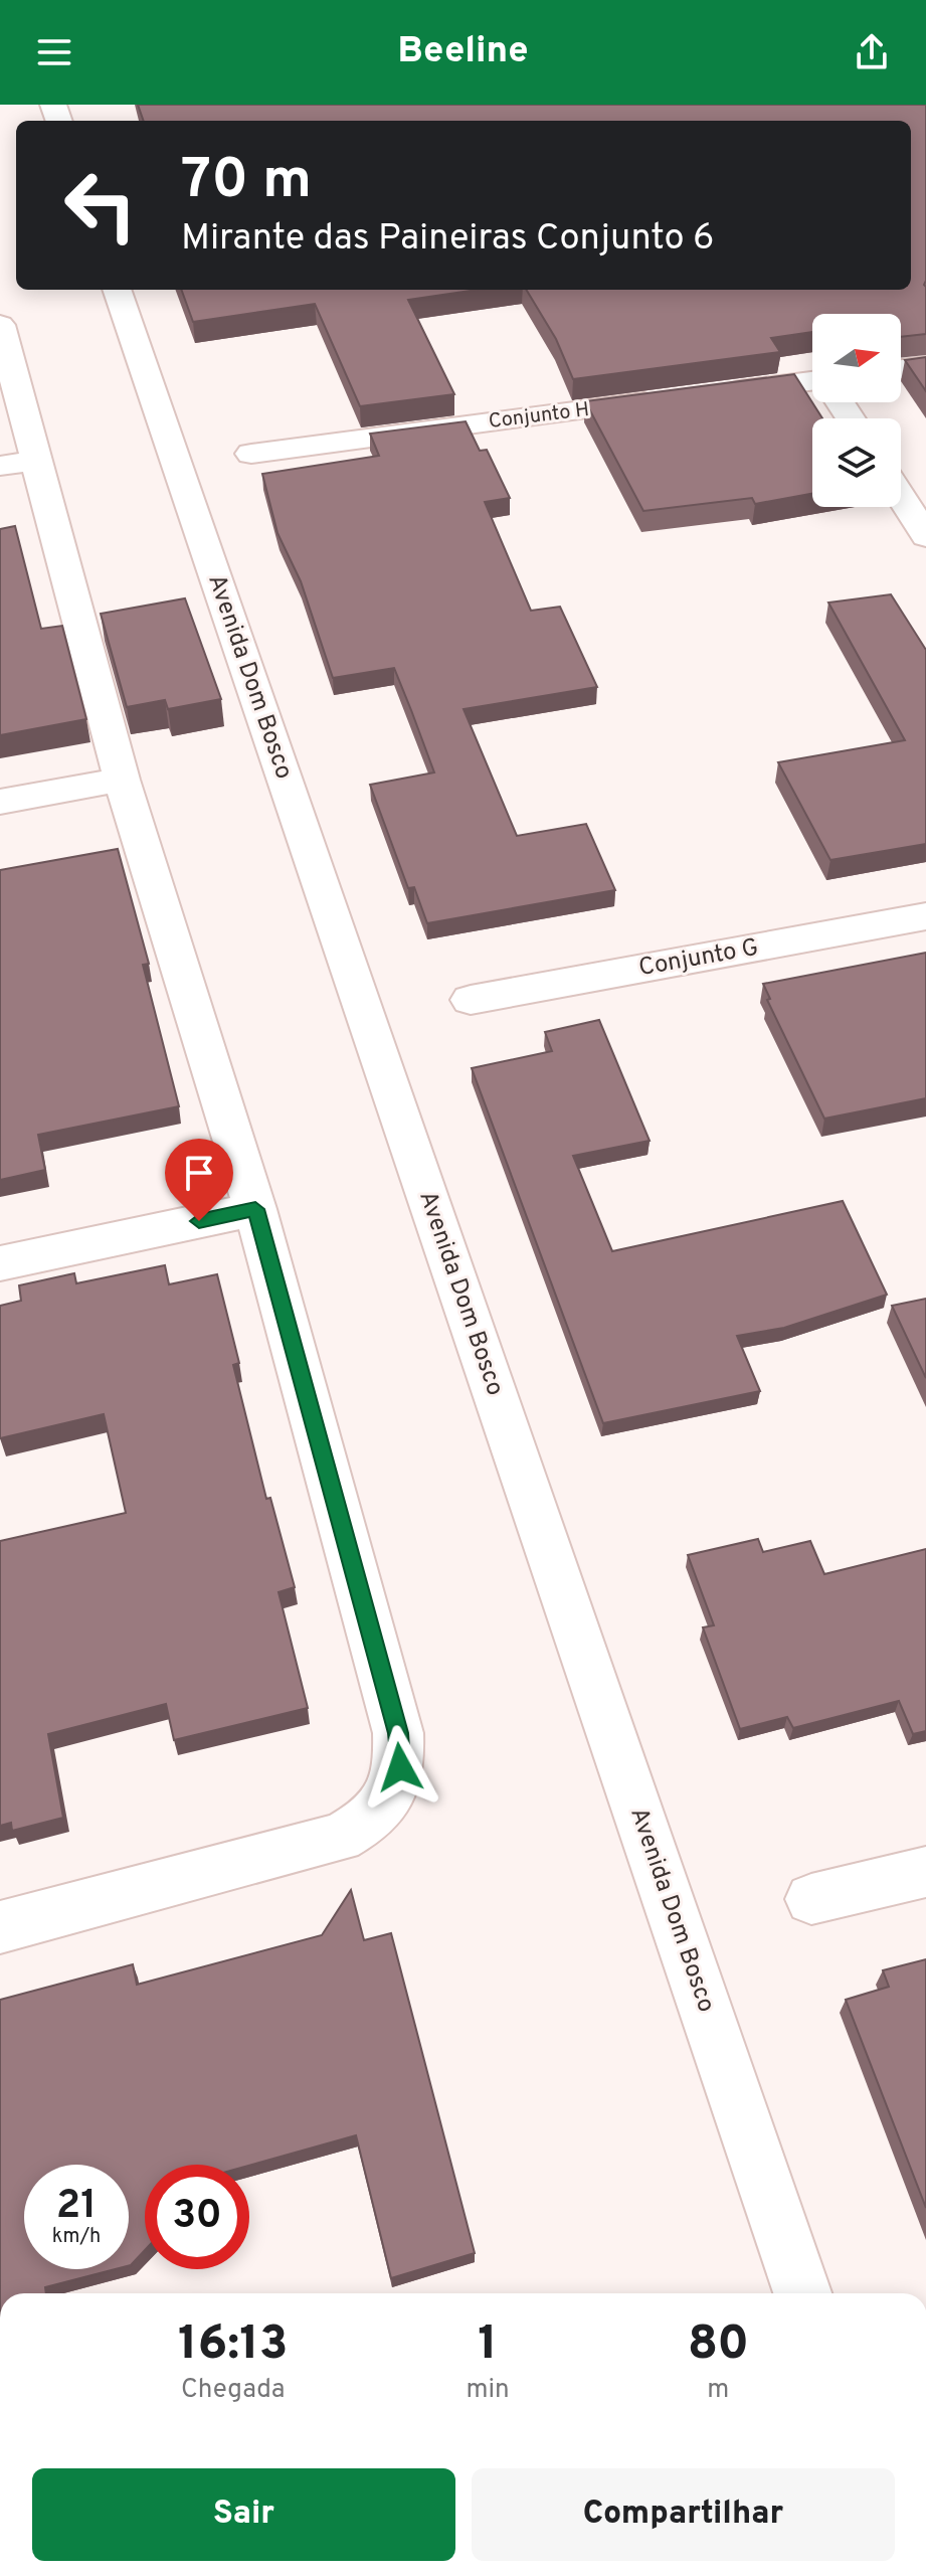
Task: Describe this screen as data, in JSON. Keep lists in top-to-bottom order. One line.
{"streets":{"street":["Conjunto H","Avenida Dom Bosco","Conjunto G"]},"north":"right","page":{"header":"Beeline","turn":["70 m","Mirante das Paineiras Conjunto 6"],"speed":"21 km/h","limit":"30","eta":["16:13","Chegada","1","min","80","m"],"buttons":["Sair","Compartilhar"]}}
